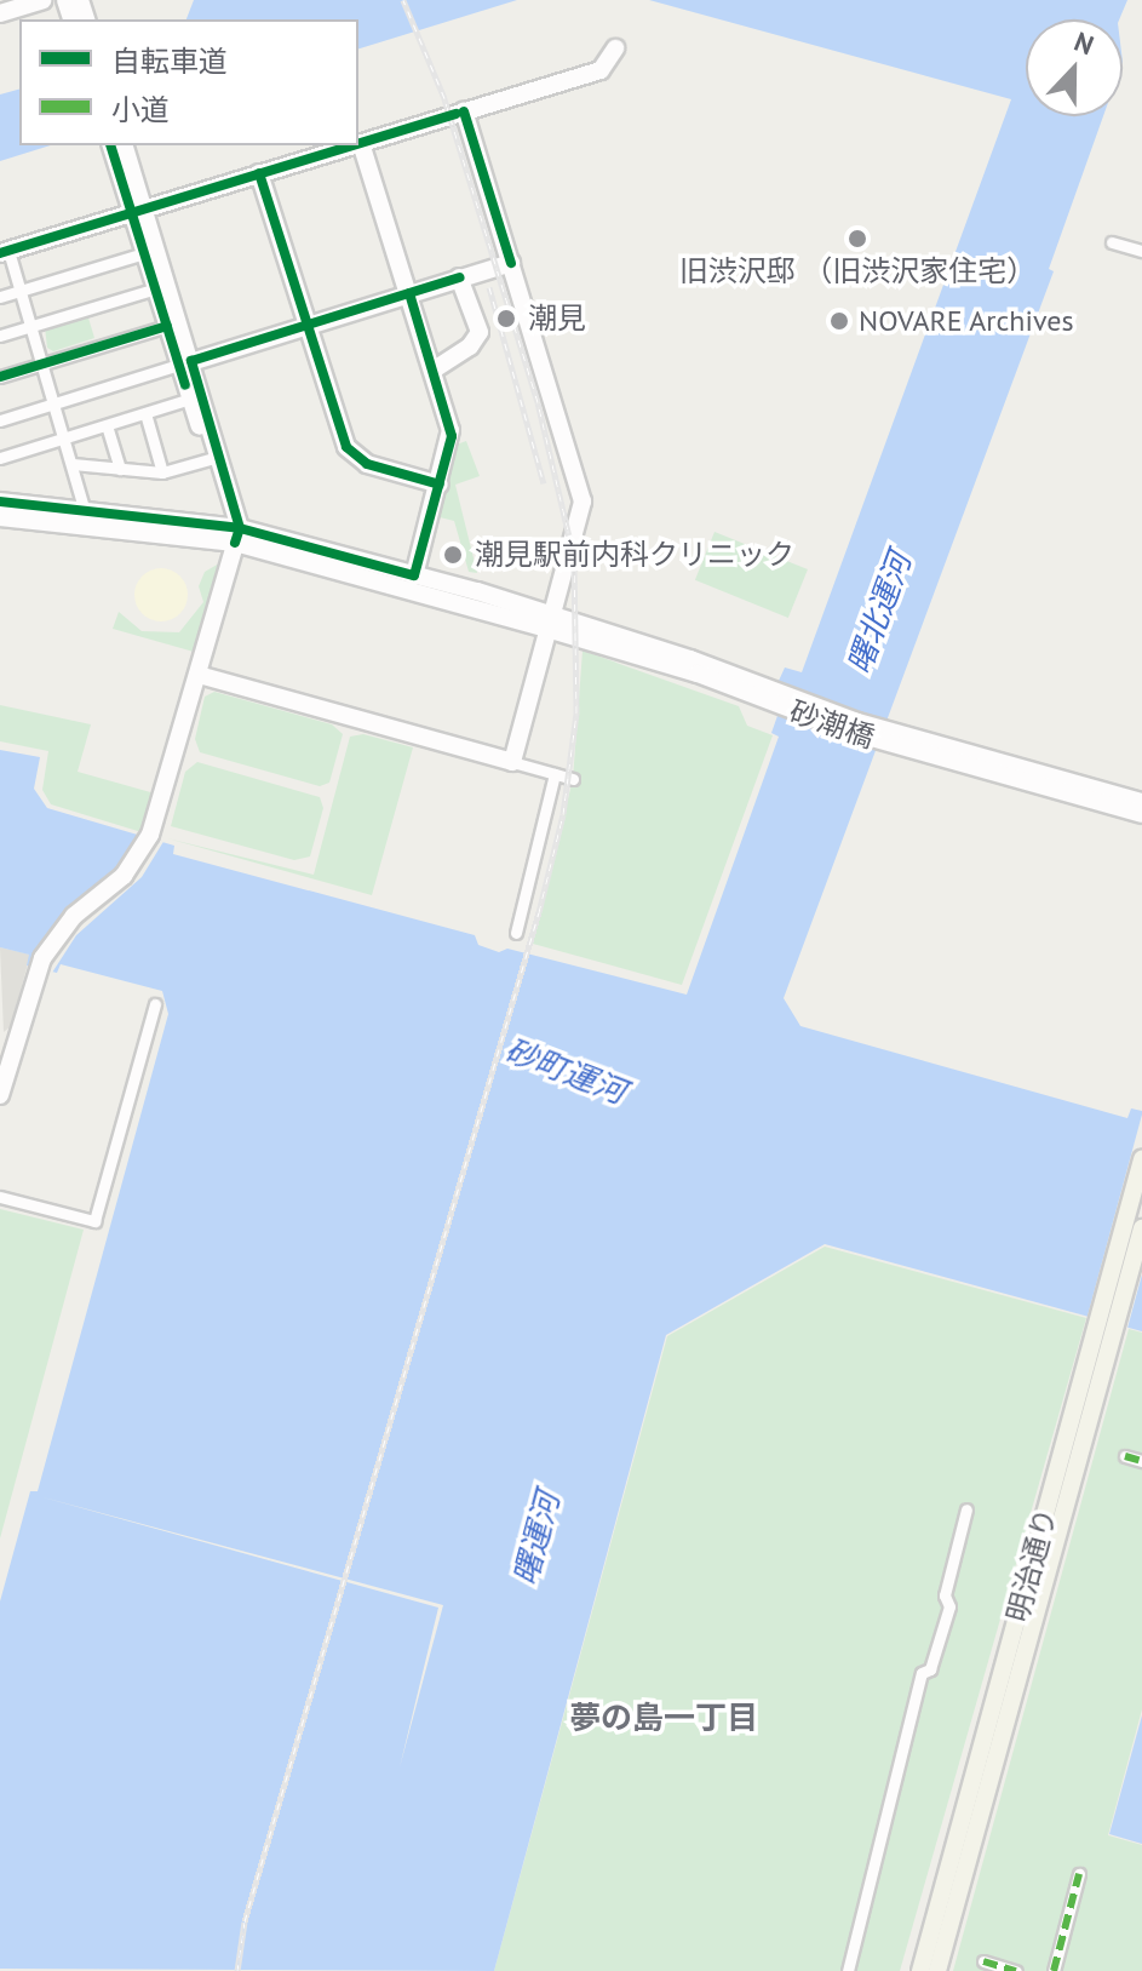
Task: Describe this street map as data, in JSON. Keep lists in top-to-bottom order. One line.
{"streets":{"main road":["明治通り"],"street":["砂潮橋"]},"districts":["夢の島一丁目"],"water":["曙北運河","砂町運河","曙運河"],"places":["旧渋沢邸 （旧渋沢家住宅）","潮見","NOVARE Archives","潮見駅前内科クリニック"],"legend":["自転車道","小道"],"north":"top"}
